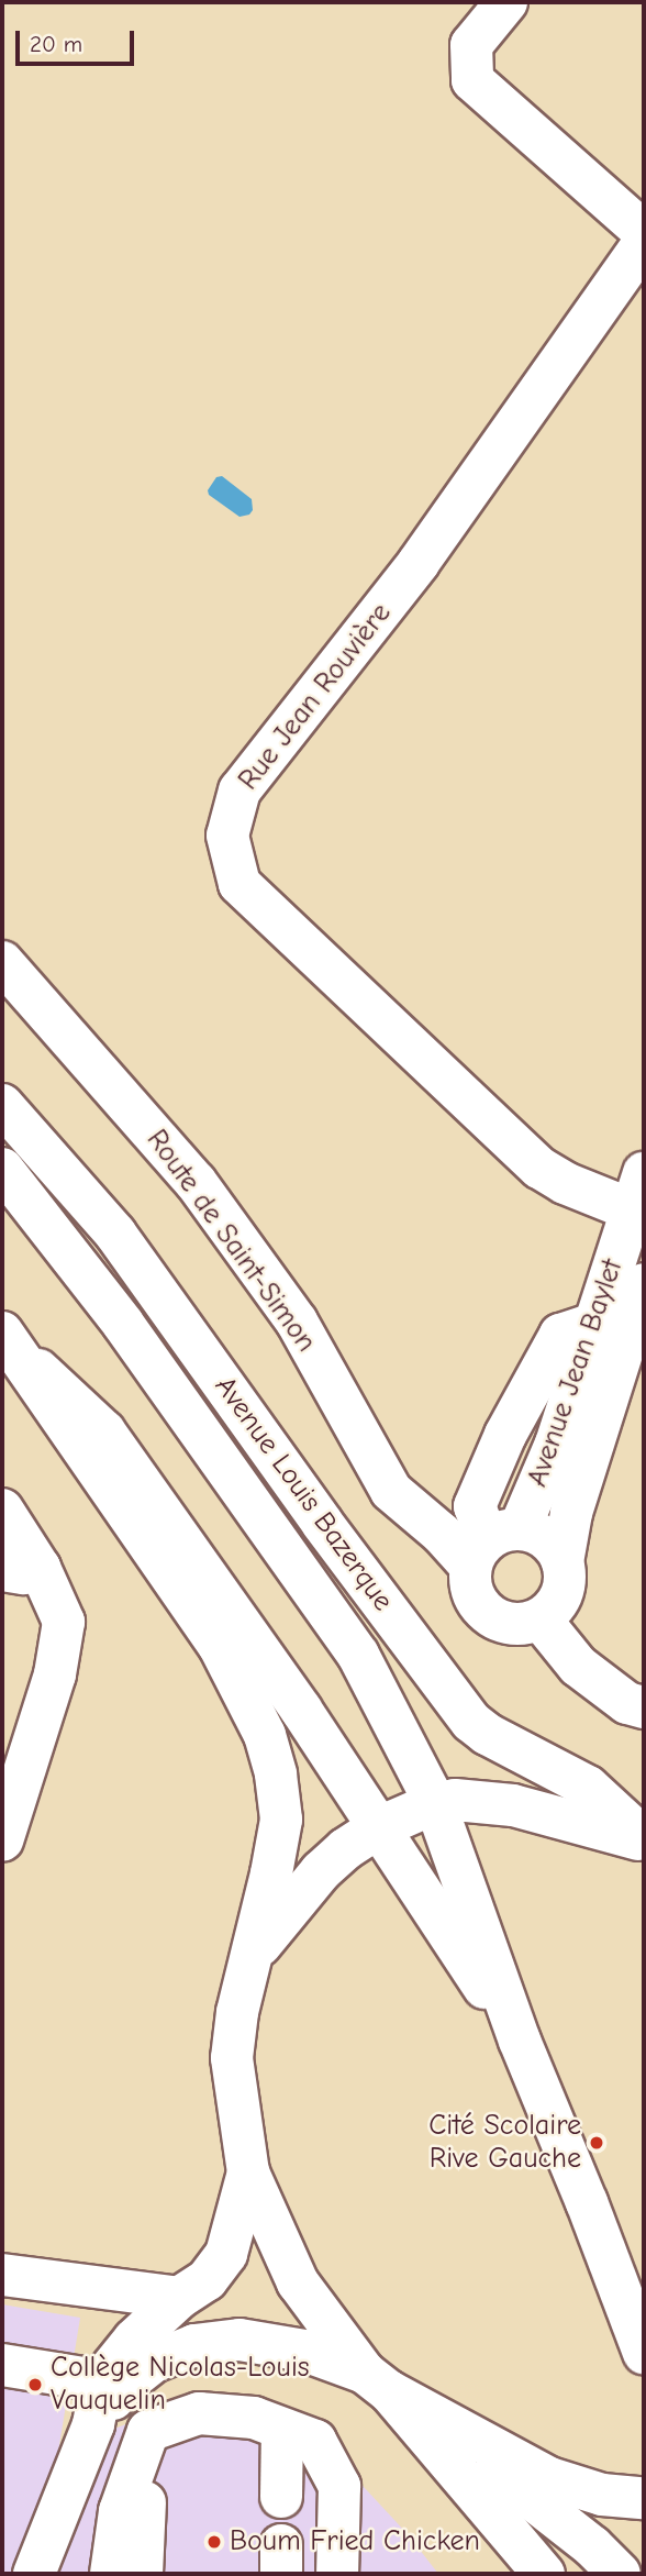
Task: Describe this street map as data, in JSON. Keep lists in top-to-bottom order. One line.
{"streets":{"main road":["Rue Jean Rouvière","Route de Saint-Simon","Avenue Jean Baylet","Avenue Louis Bazerque"]},"crossings":[["Rue Jean Rouvière","Avenue Jean Baylet"],["Route de Saint-Simon","Avenue Jean Baylet"]],"places":["Cité Scolaire Rive Gauche","Collège Nicolas-Louis Vauquelin","Boum Fried Chicken"],"scale_bar":"20 m"}
